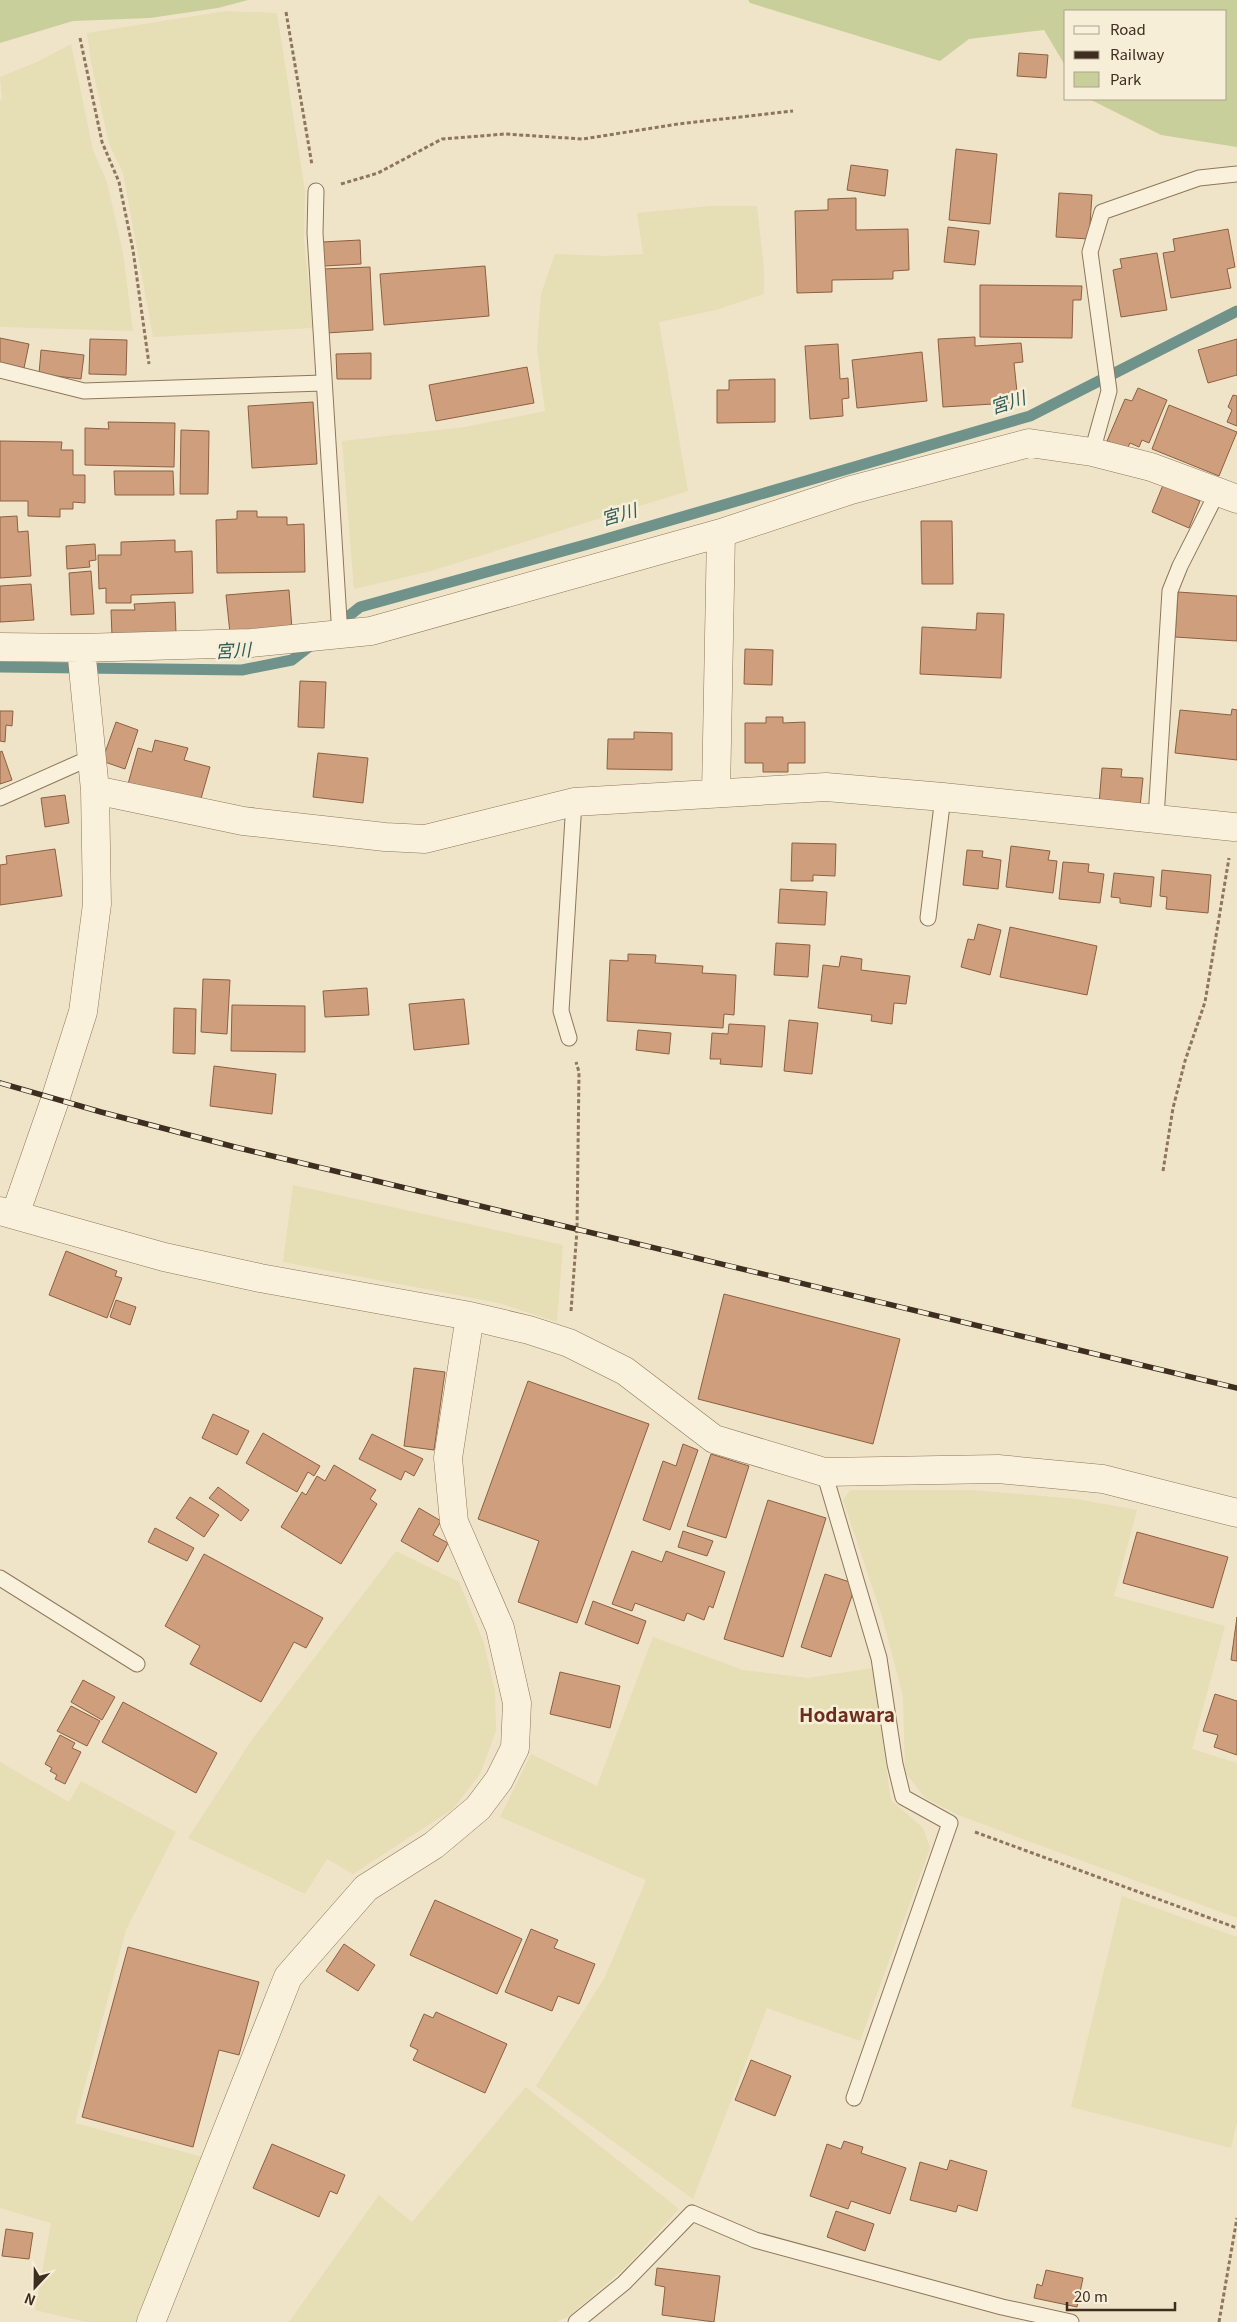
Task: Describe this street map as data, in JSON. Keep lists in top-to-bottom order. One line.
{"districts":["Hodawara"],"water":["宮川"],"legend":["Road","Railway","Park"],"scale_bar":"20 m","north":"bottom"}
